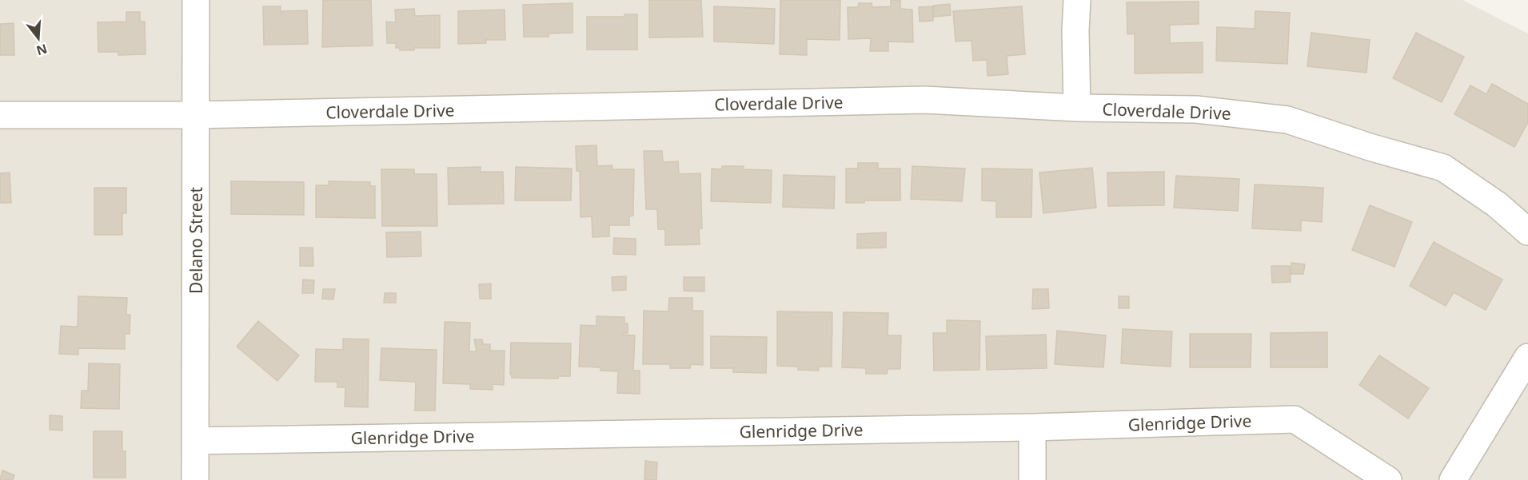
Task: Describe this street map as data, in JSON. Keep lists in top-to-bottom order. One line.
{"streets":{"street":["Cloverdale Drive","Delano Street","Glenridge Drive"]},"crossings":[["Cloverdale Drive","Delano Street"],["Delano Street","Glenridge Drive"]],"north":"bottom"}
